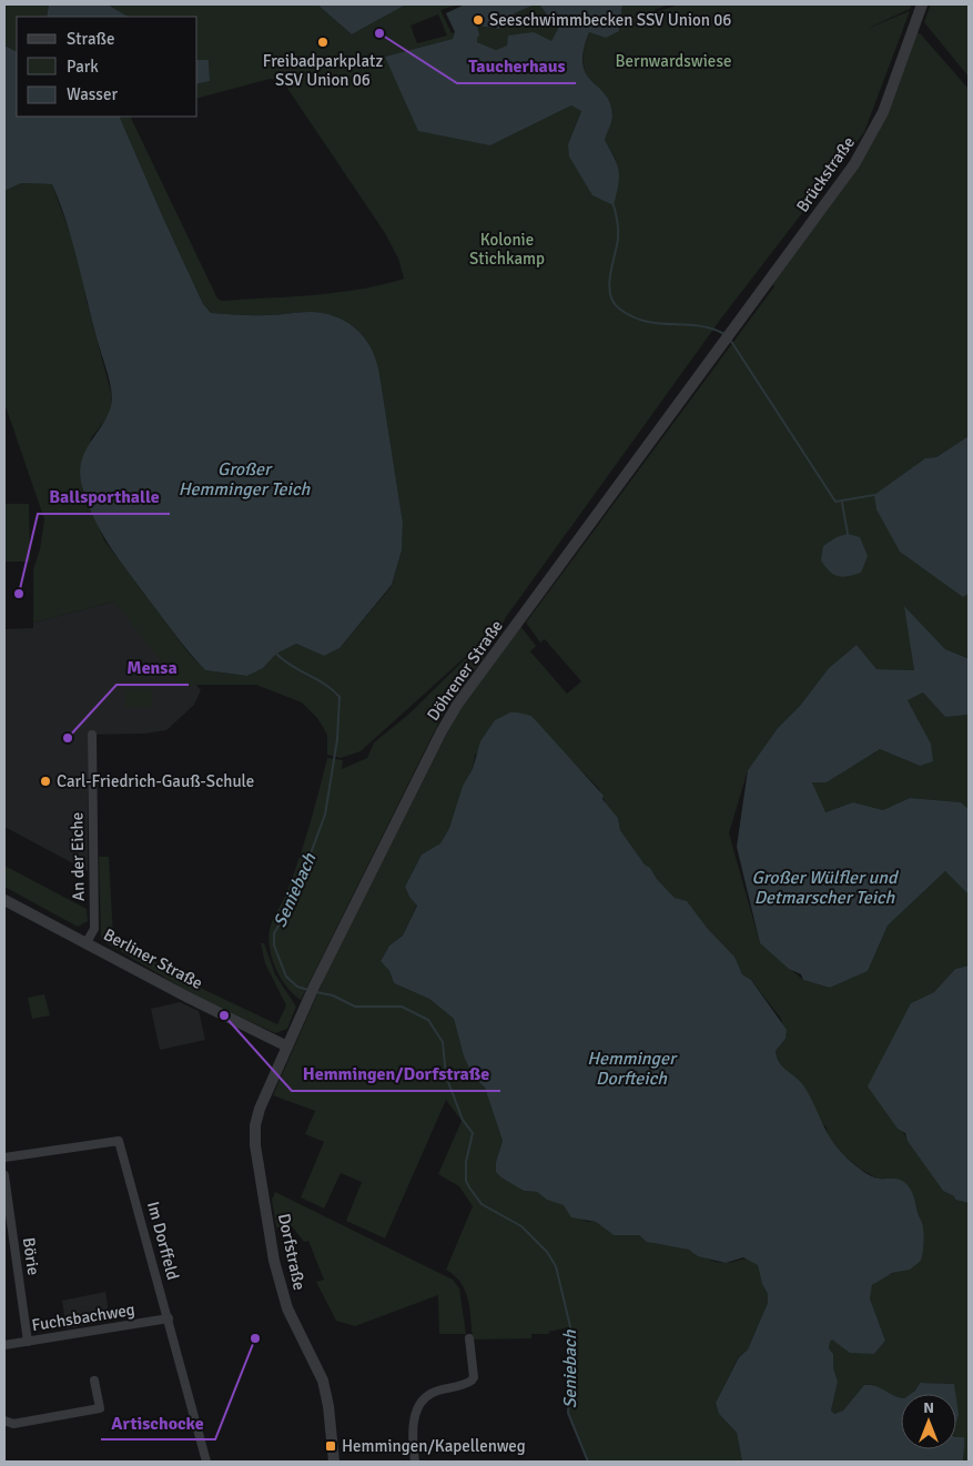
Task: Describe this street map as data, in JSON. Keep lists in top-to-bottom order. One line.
{"streets":{"street":["Brückstraße","Döhrener Straße","An der Eiche","Berliner Straße","Im Dorffeld","Dorfstraße","Börie","Fuchsbachweg"]},"crossings":[["Brückstraße","Döhrener Straße"],["Döhrener Straße","Berliner Straße"],["Döhrener Straße","Dorfstraße"],["An der Eiche","Berliner Straße"],["Berliner Straße","Dorfstraße"],["Im Dorffeld","Fuchsbachweg"],["Börie","Fuchsbachweg"]],"water":["Großer Hemminger Teich","Großer Wülfler und Detmarscher Teich","Seniebach","Hemminger Dorfteich"],"parks":["Bernwardswiese","Kolonie Stichkamp"],"places":{"other":["Seeschwimmbecken SSV Union 06","Taucherhaus","Freibadparkplatz SSV Union 06","Ballsporthalle","Mensa","Carl-Friedrich-Gauß-Schule","Hemmingen/Dorfstraße","Artischocke"],"transit":["Hemmingen/Kapellenweg"]},"legend":["Straße","Park","Wasser"],"north":"top"}
